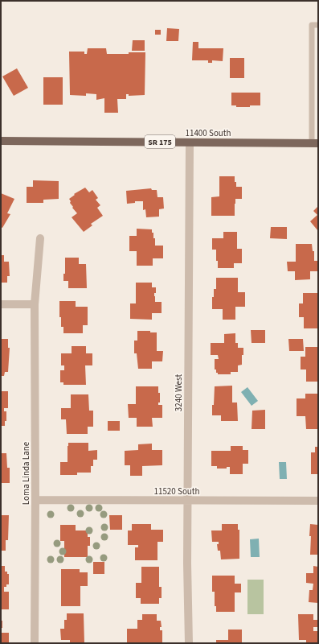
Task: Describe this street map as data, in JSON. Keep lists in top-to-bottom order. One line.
{"streets":{"main road":["11400 South","SR 175"],"street":["3240 West","Loma Linda Lane","11520 South"]},"crossings":[["11400 South","3240 West"],["3240 West","11520 South"],["Loma Linda Lane","11520 South"]]}
